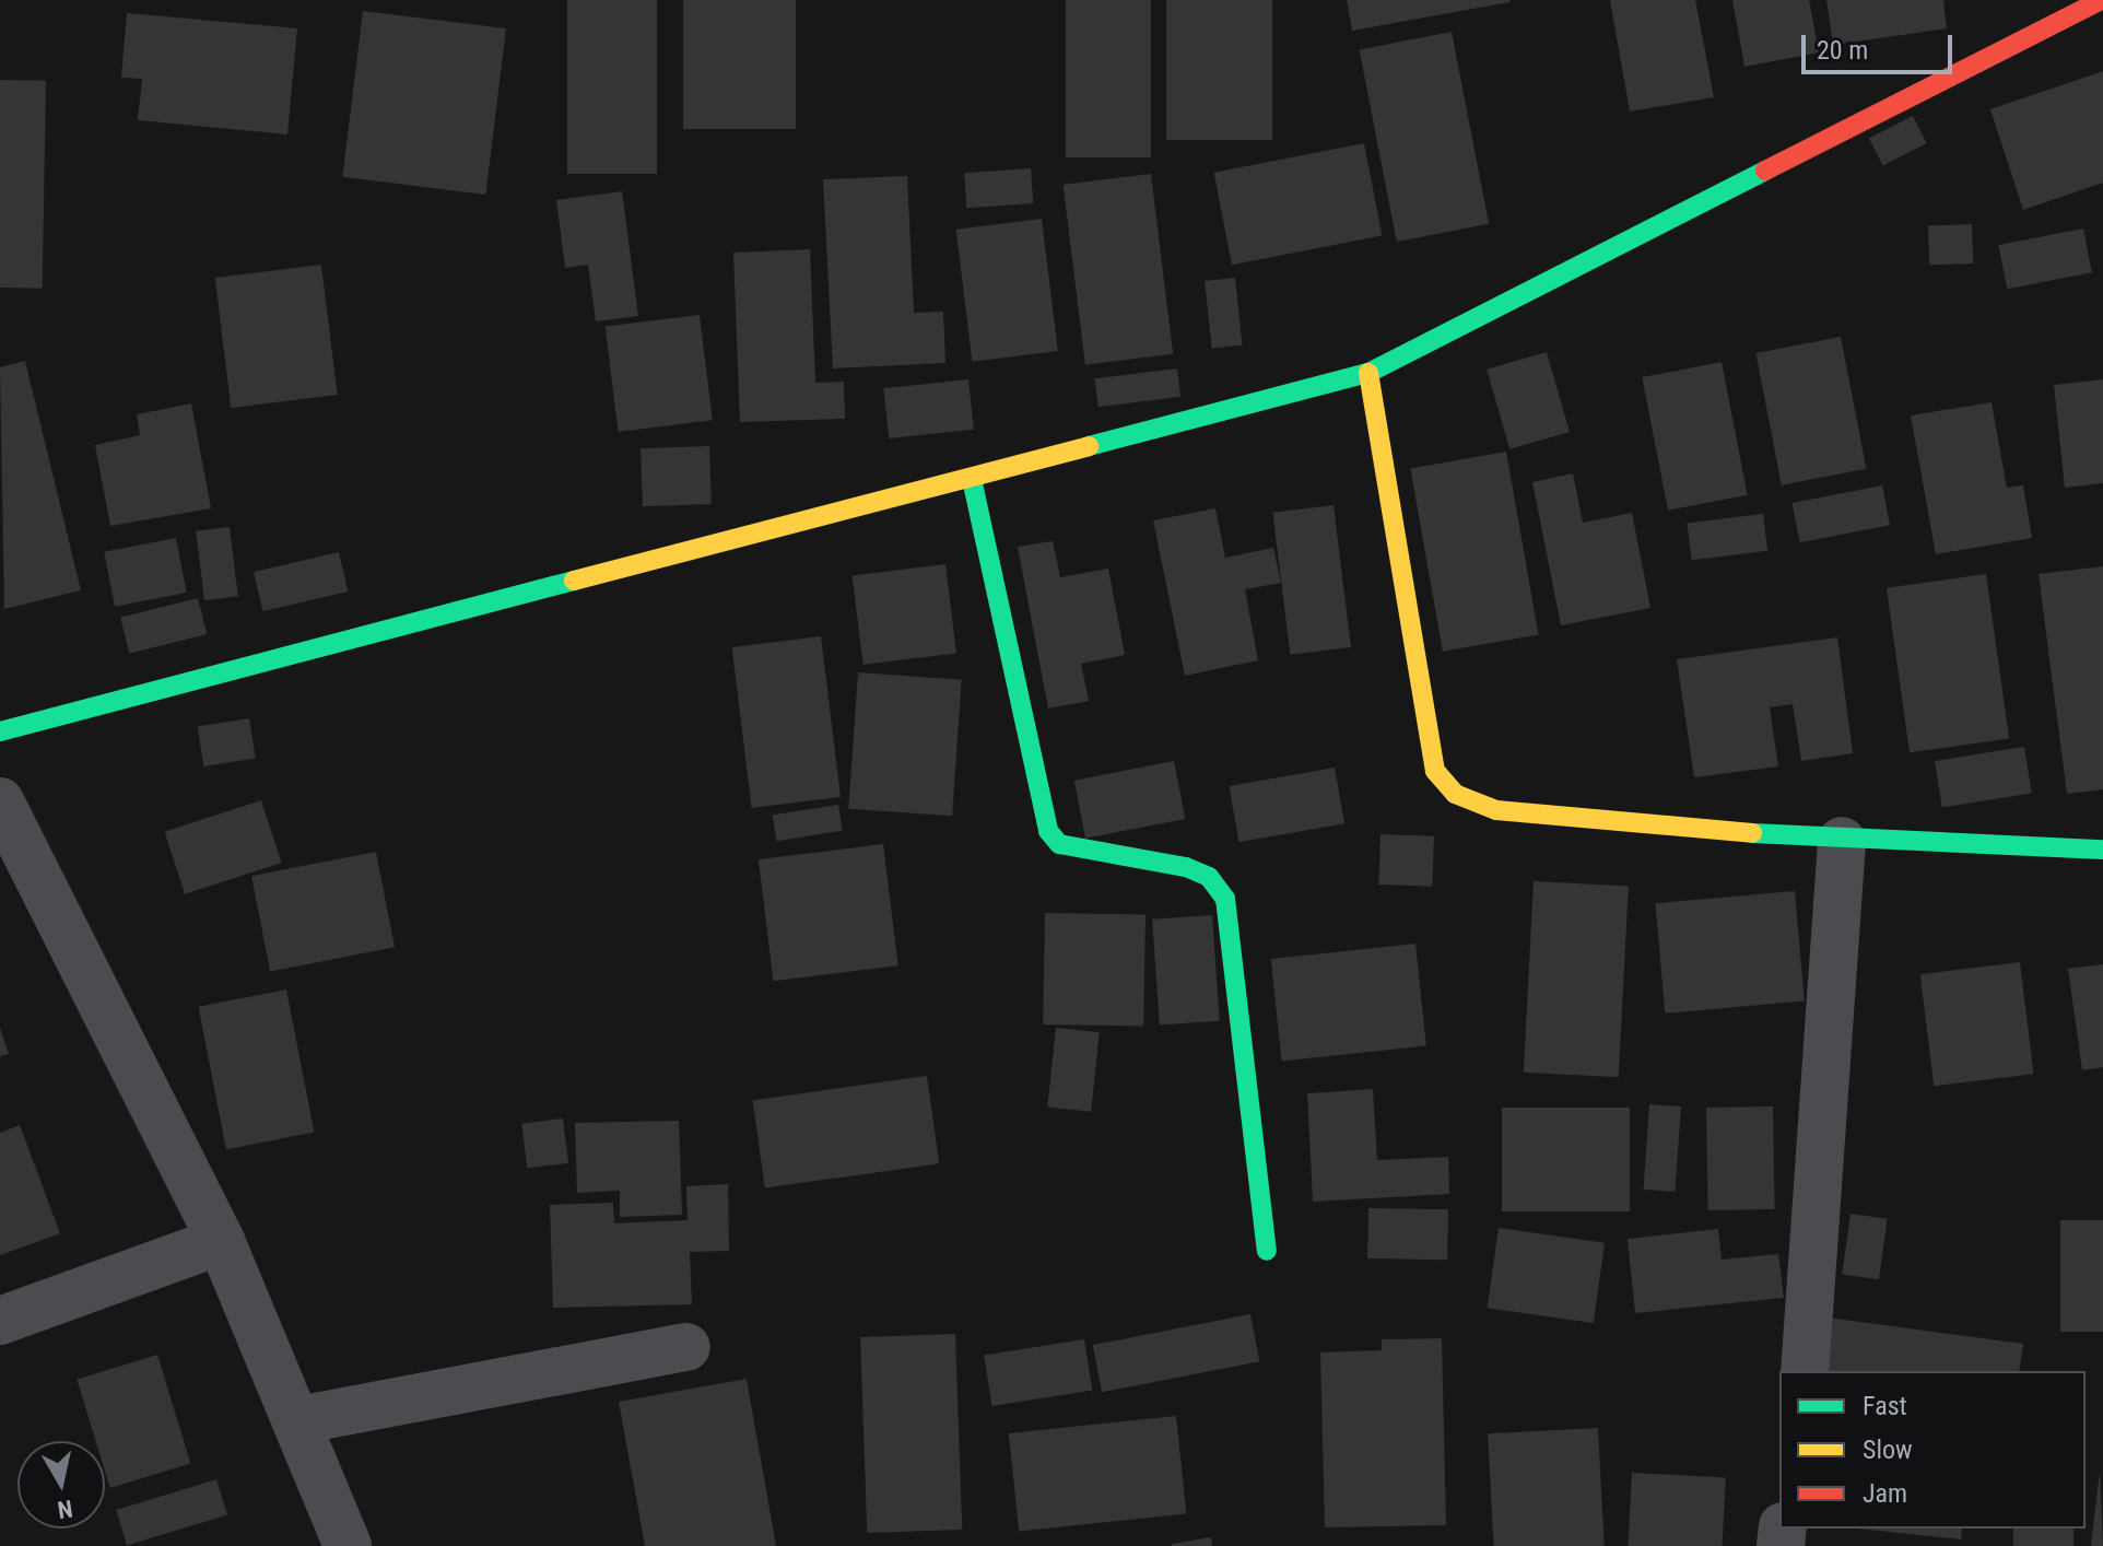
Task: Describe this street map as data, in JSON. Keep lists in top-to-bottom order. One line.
{"legend":["Fast","Slow","Jam"],"scale_bar":"20 m","north":"bottom"}
